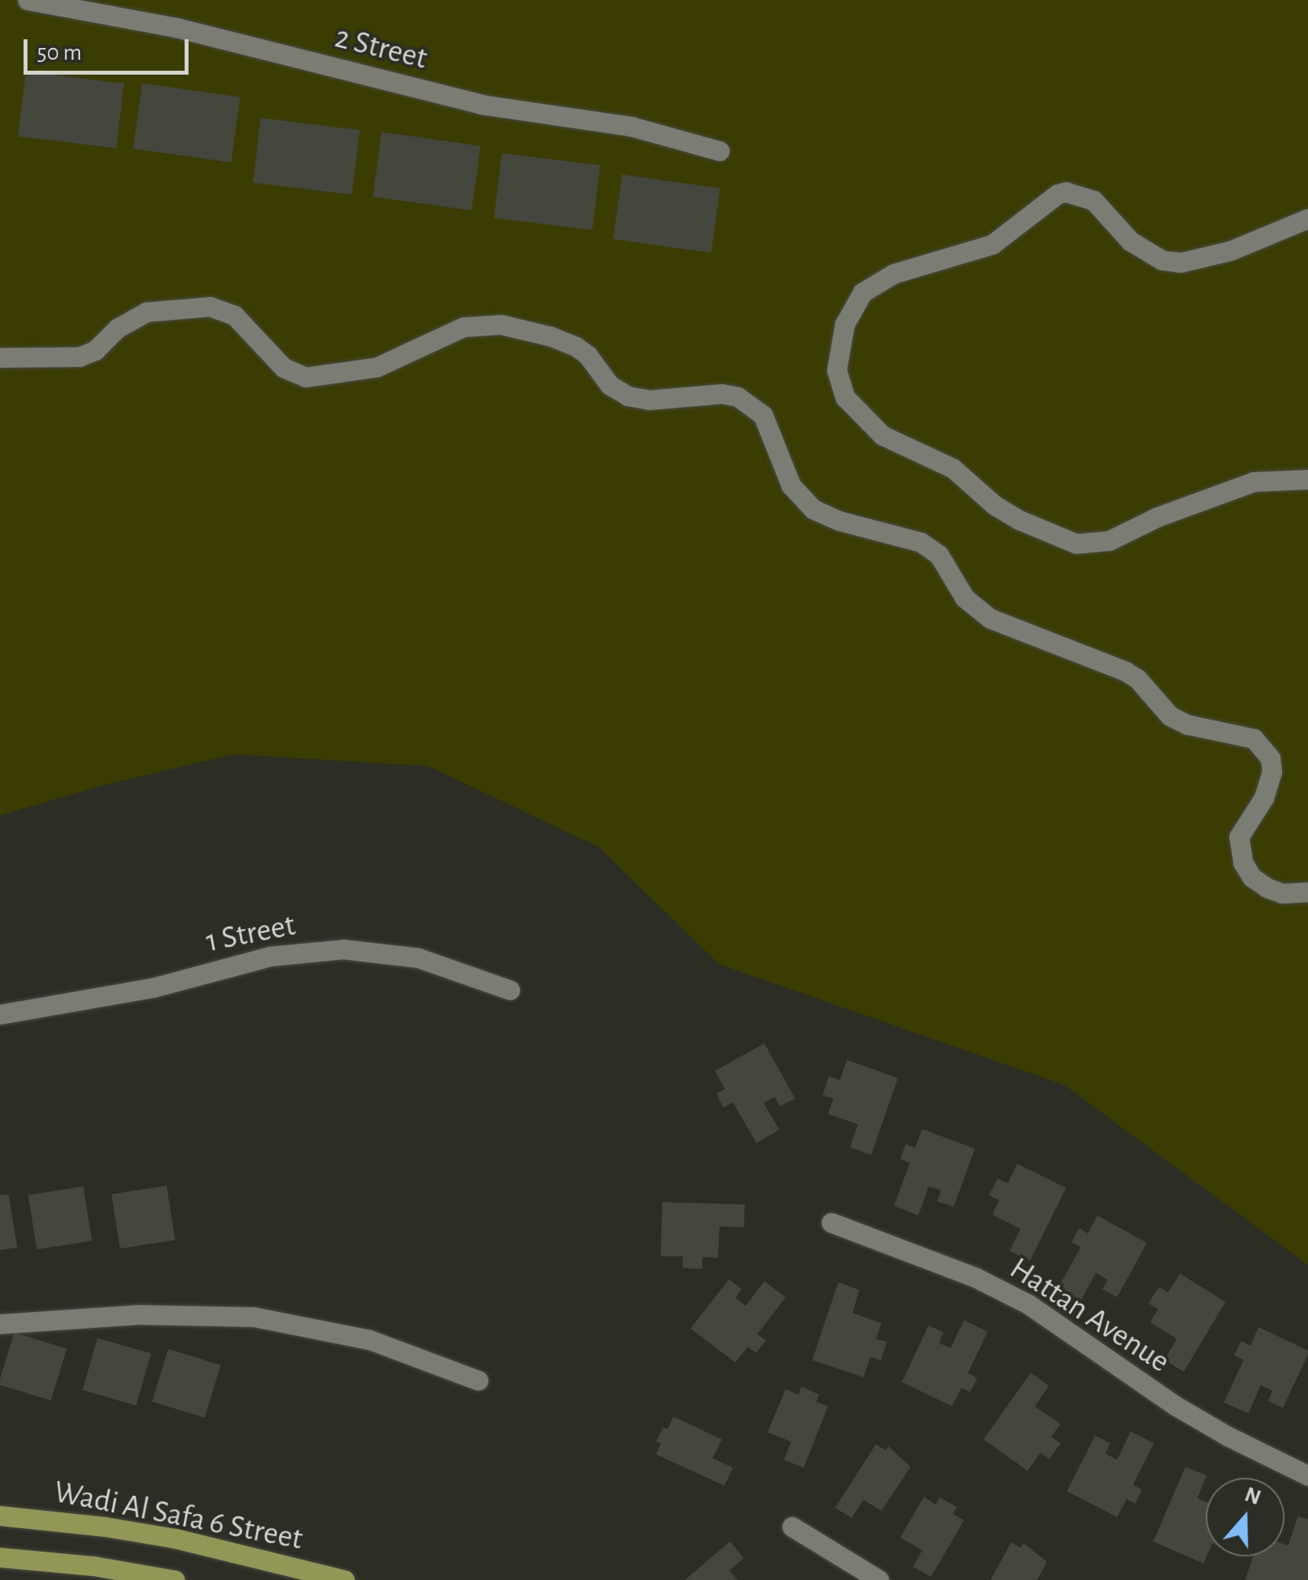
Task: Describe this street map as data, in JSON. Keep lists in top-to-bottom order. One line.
{"streets":{"main road":["Wadi Al Safa 6 Street"],"street":["2 Street","1 Street","Hattan Avenue"]},"scale_bar":"50 m","north":"top"}
